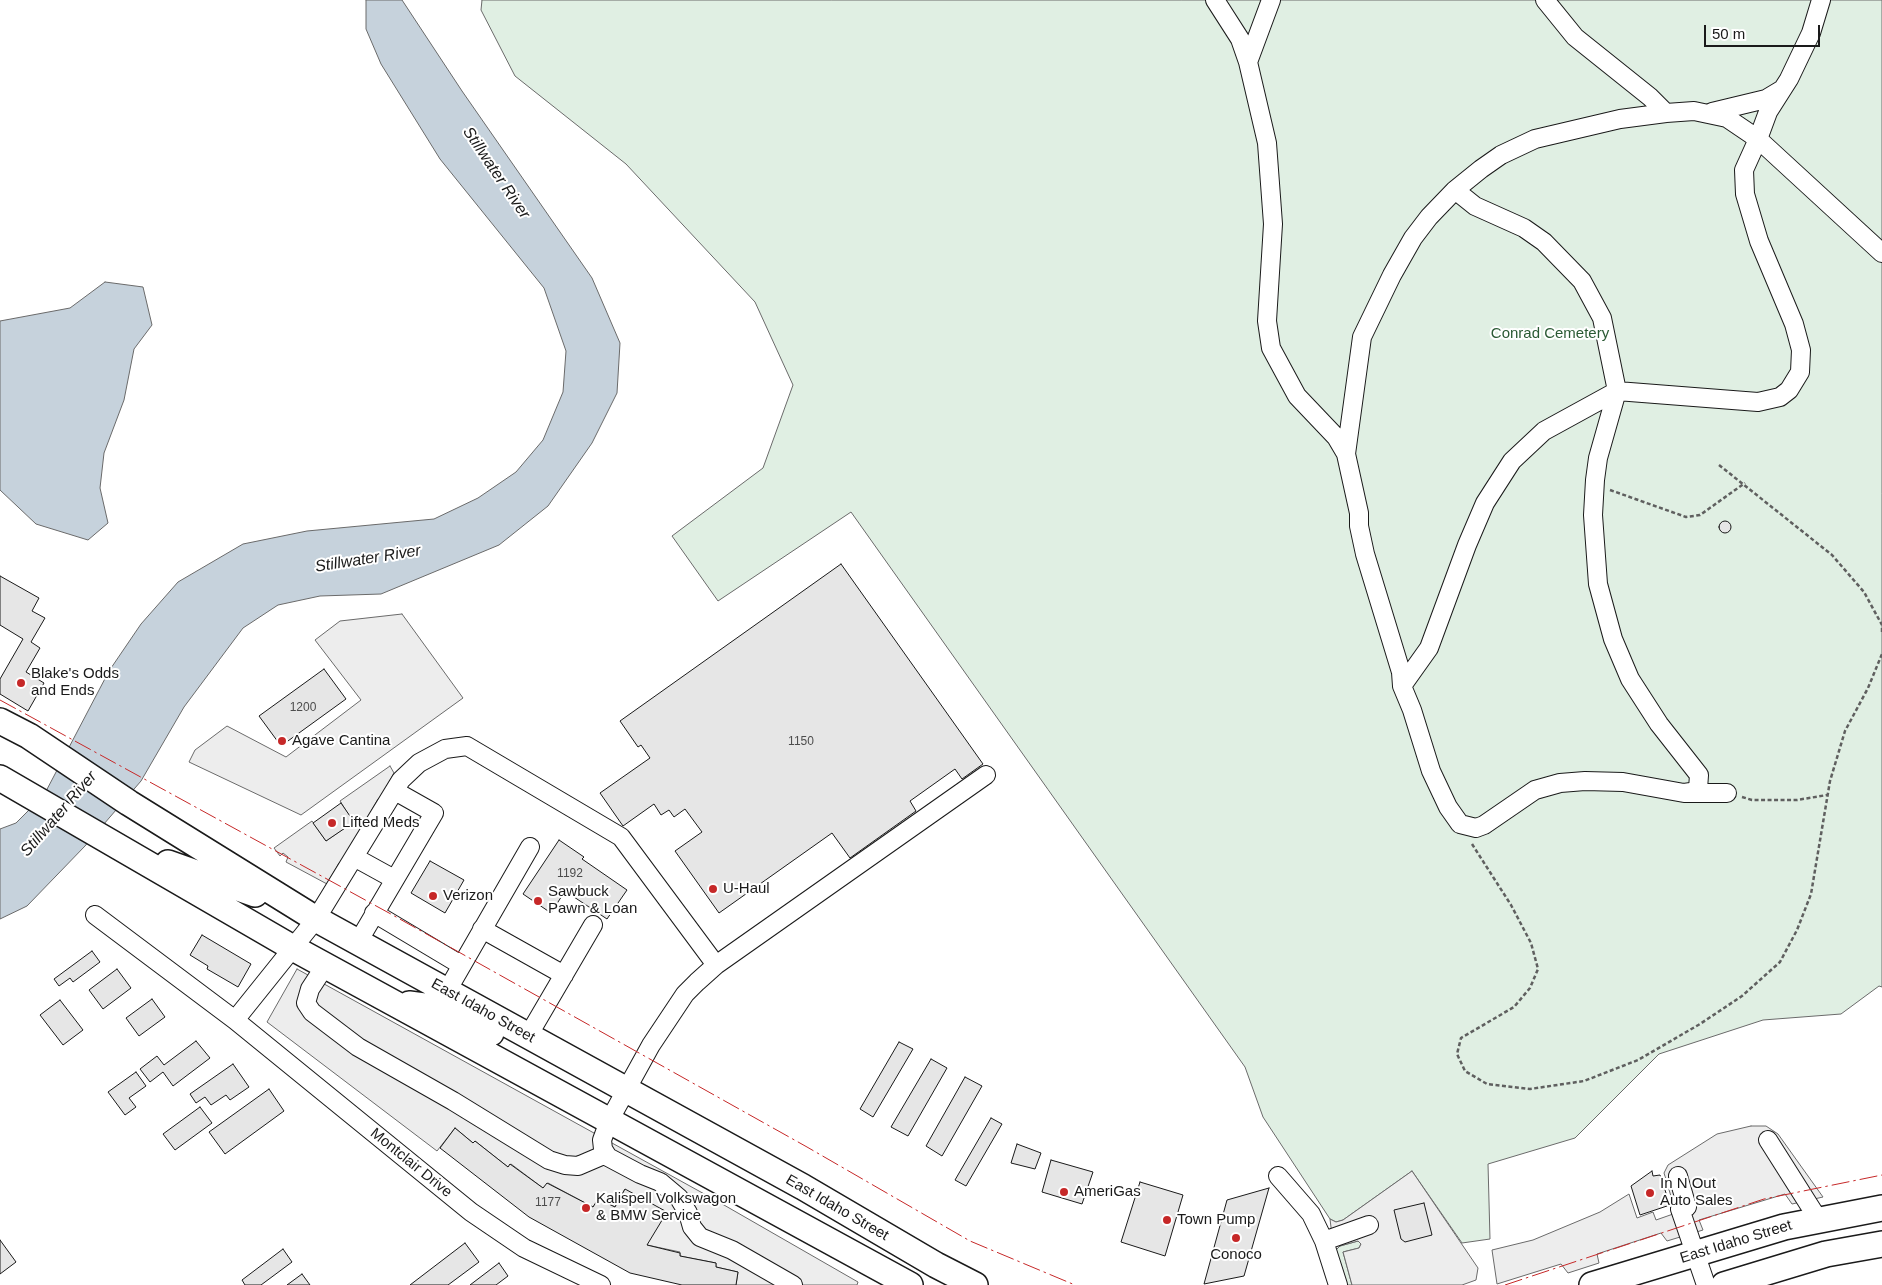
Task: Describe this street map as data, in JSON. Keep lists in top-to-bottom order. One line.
{"streets":{"highway":["East Idaho Street"],"street":["Montclair Drive"]},"water":["Stillwater River"],"parks":["Conrad Cemetery"],"places":["Blake's Odds and Ends","Agave Cantina","Lifted Meds","U-Haul","Verizon","Sawbuck Pawn & Loan","AmeriGas","In N Out Auto Sales","Kalispell Volkswagon & BMW Service","Town Pump","Conoco"],"house_numbers":["1200","1150","1192","1177"],"scale_bar":"50 m"}
